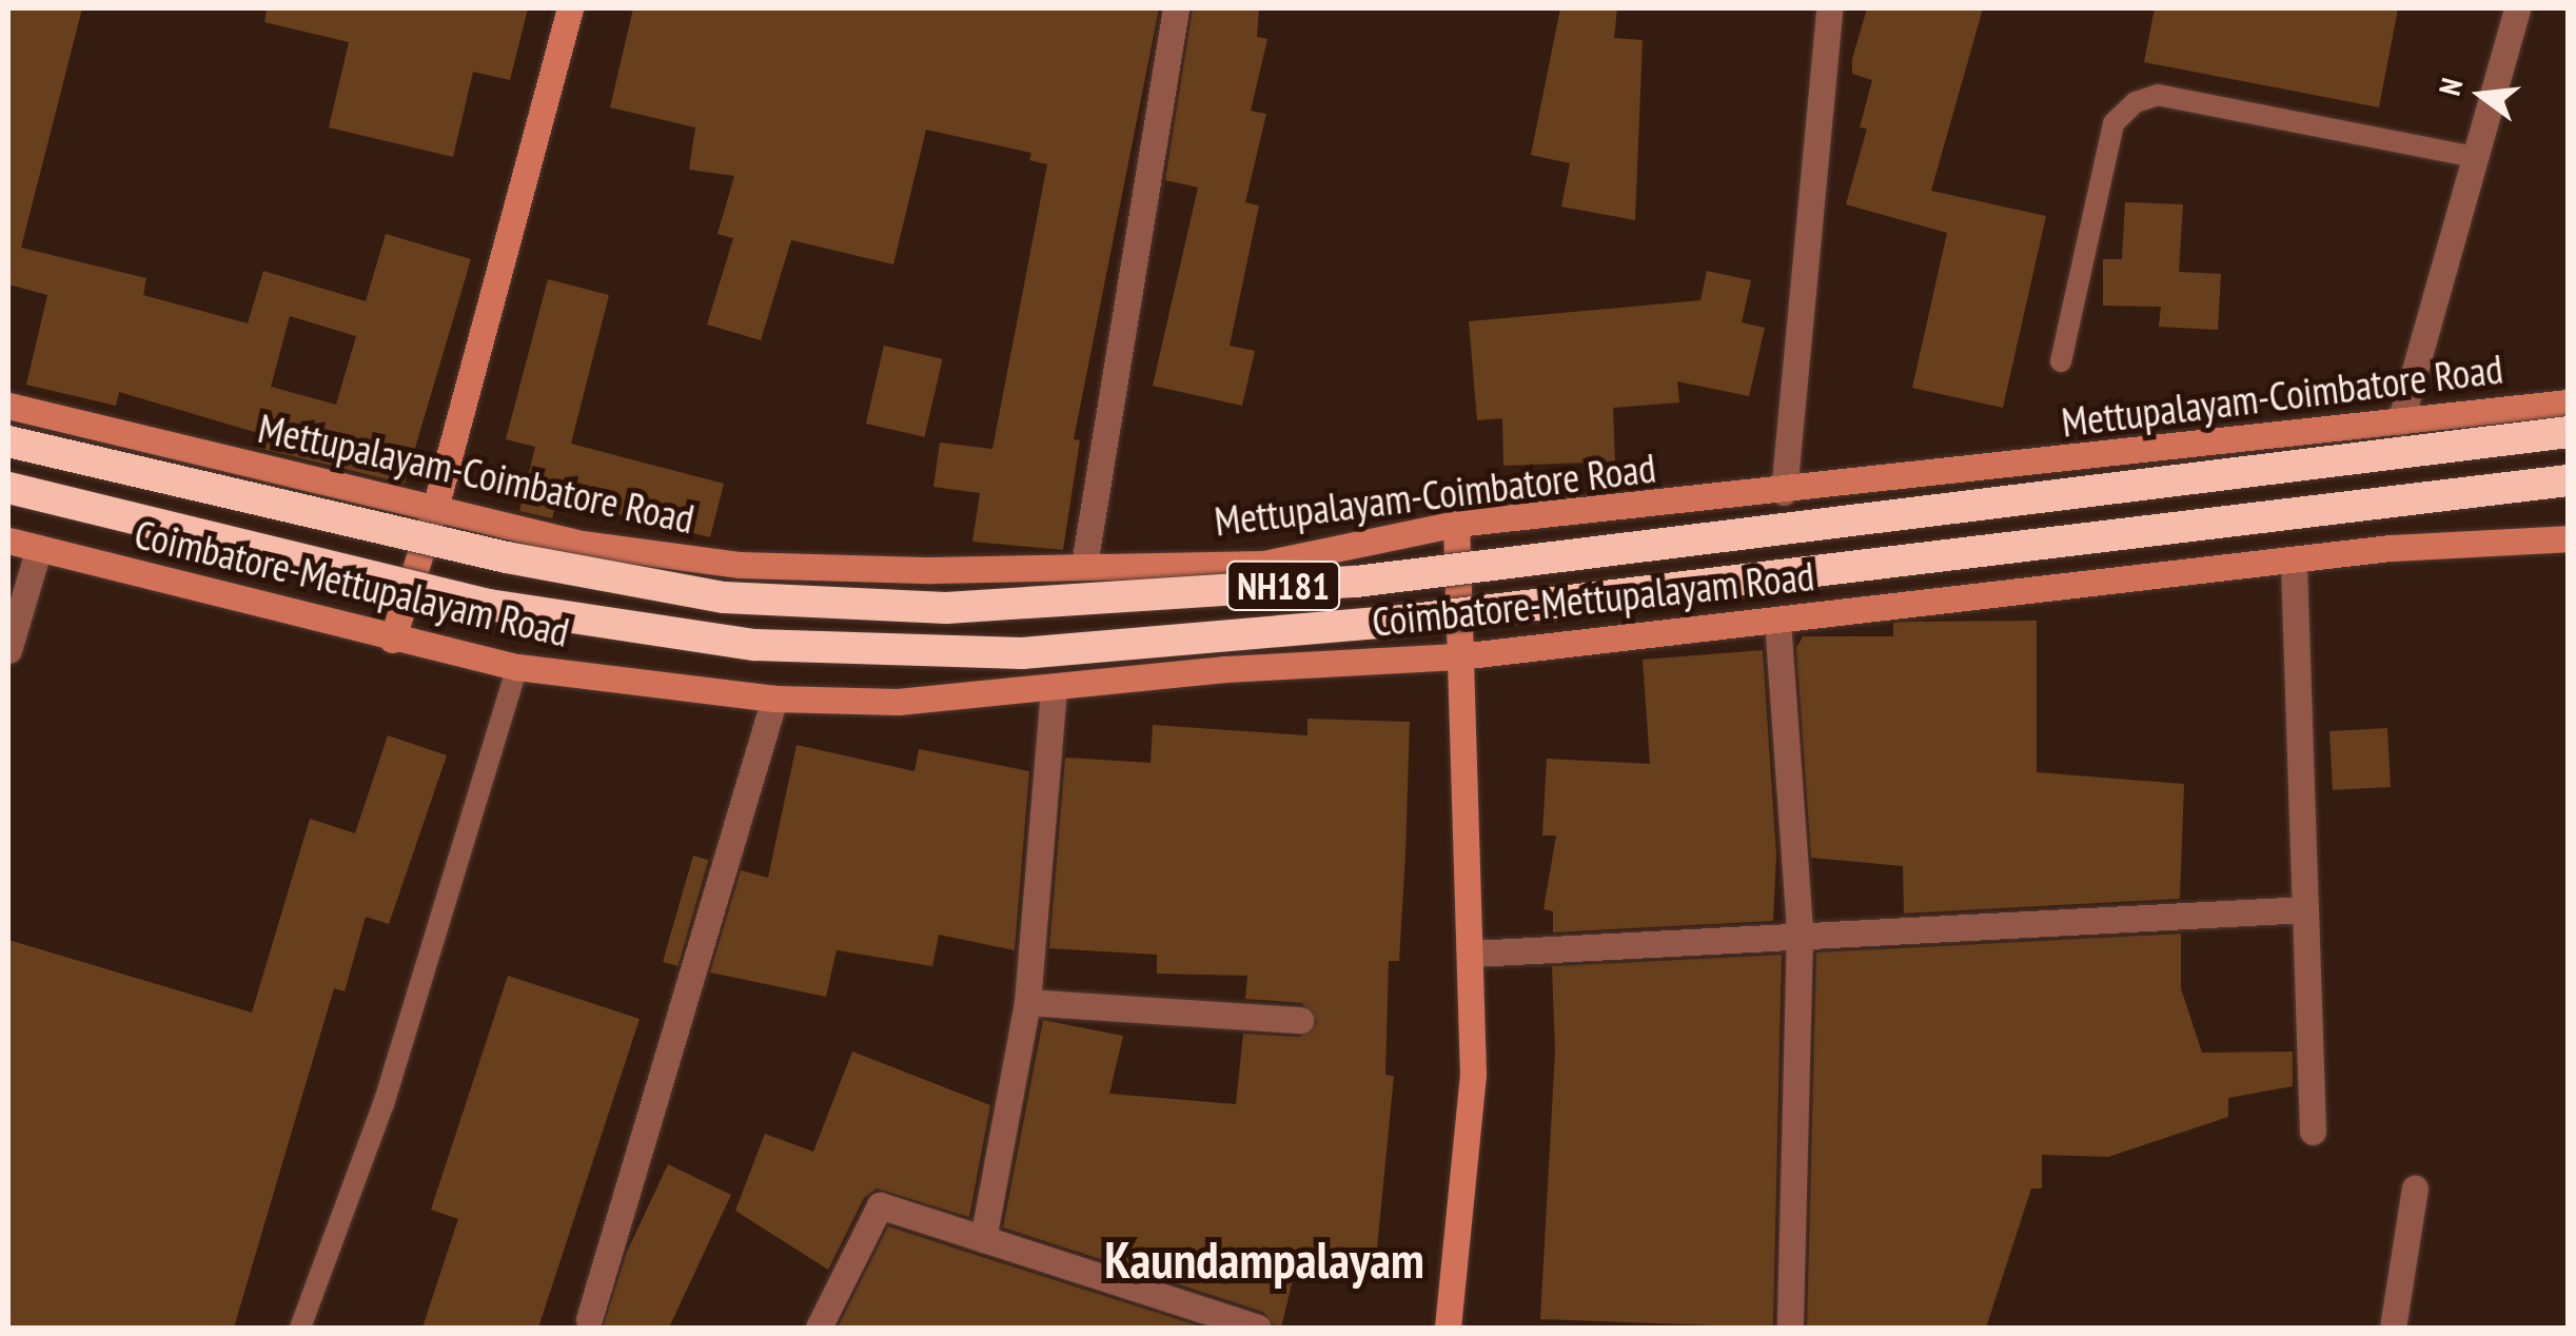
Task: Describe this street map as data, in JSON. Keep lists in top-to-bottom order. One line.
{"streets":{"highway":["NH181"],"main road":["Mettupalayam-Coimbatore Road","Coimbatore-Mettupalayam Road"]},"districts":["Kaundampalayam"],"north":"left"}
